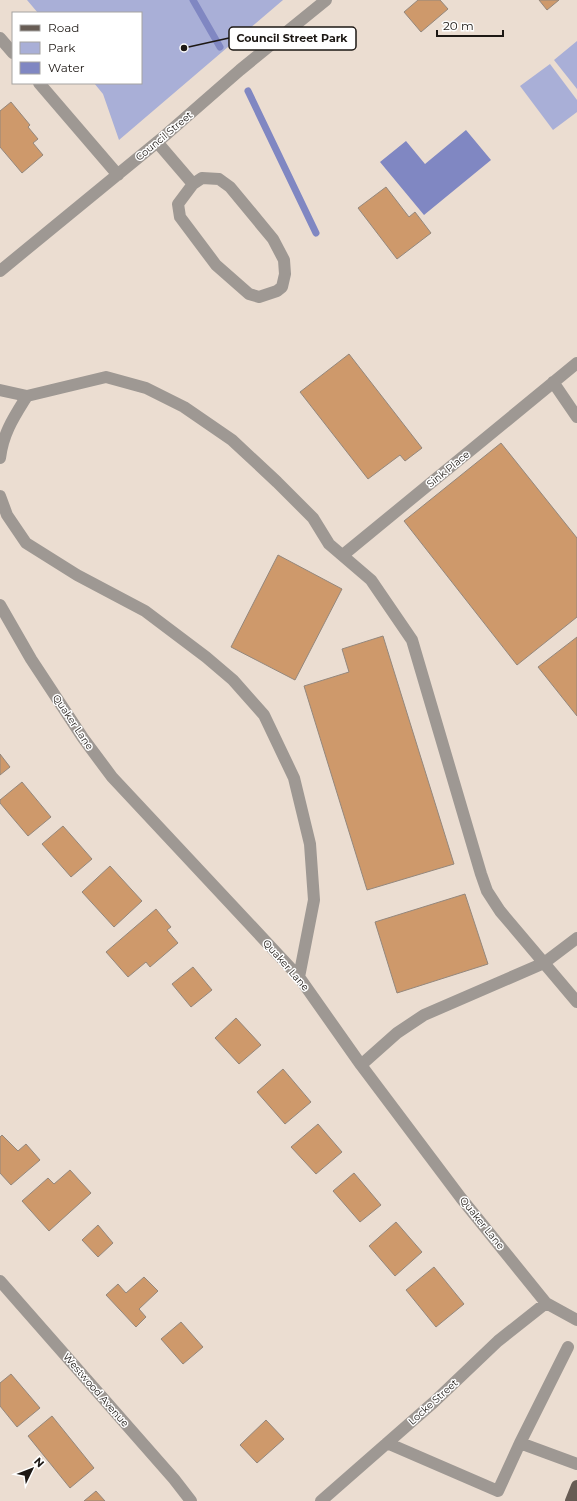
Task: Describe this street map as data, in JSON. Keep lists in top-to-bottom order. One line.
{"streets":{"street":["Council Street","Sink Place","Quaker Lane","Westwood Avenue","Locke Street"]},"crossings":[["Quaker Lane","Locke Street"]],"places":["Council Street Park"],"legend":["Road","Park","Water"],"scale_bar":"20 m","north":"top right"}
